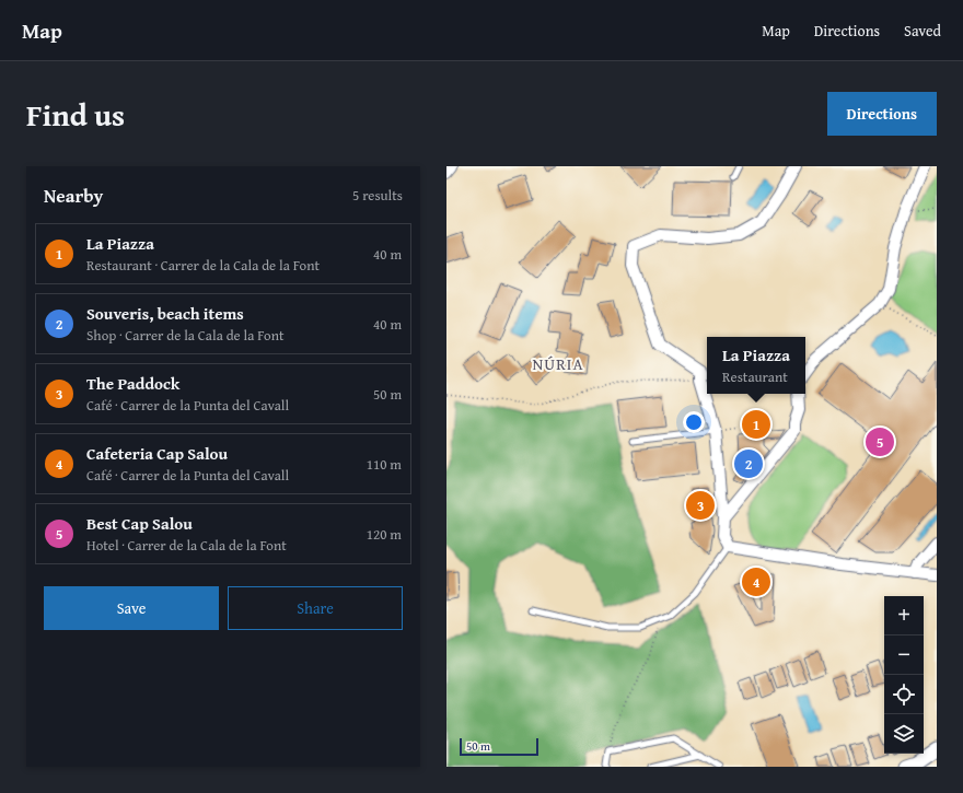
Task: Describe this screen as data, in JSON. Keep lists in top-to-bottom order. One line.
{"districts":["NÚRIA"],"scale_bar":"50 m","page":{"header":"Map","nav":["Map","Directions","Saved"],"title":"Find us","buttons":["Directions",["Save","Share"]],"heading":["Nearby","5 results"],"list":[{"mark":"1","name":"La Piazza","note":"Restaurant · Carrer de la Cala de la Font","value":"40 m"},{"mark":"2","name":"Souveris, beach items","note":"Shop · Carrer de la Cala de la Font","value":"40 m"},{"mark":"3","name":"The Paddock","note":"Café · Carrer de la Punta del Cavall","value":"50 m"},{"mark":"4","name":"Cafeteria Cap Salou","note":"Café · Carrer de la Punta del Cavall","value":"110 m"},{"mark":"5","name":"Best Cap Salou","note":"Hotel · Carrer de la Cala de la Font","value":"120 m"}],"popup":["La Piazza","Restaurant"],"pins":["1","5","2","3","4"],"map_buttons":["+","−"],"scale":"50 m"}}
